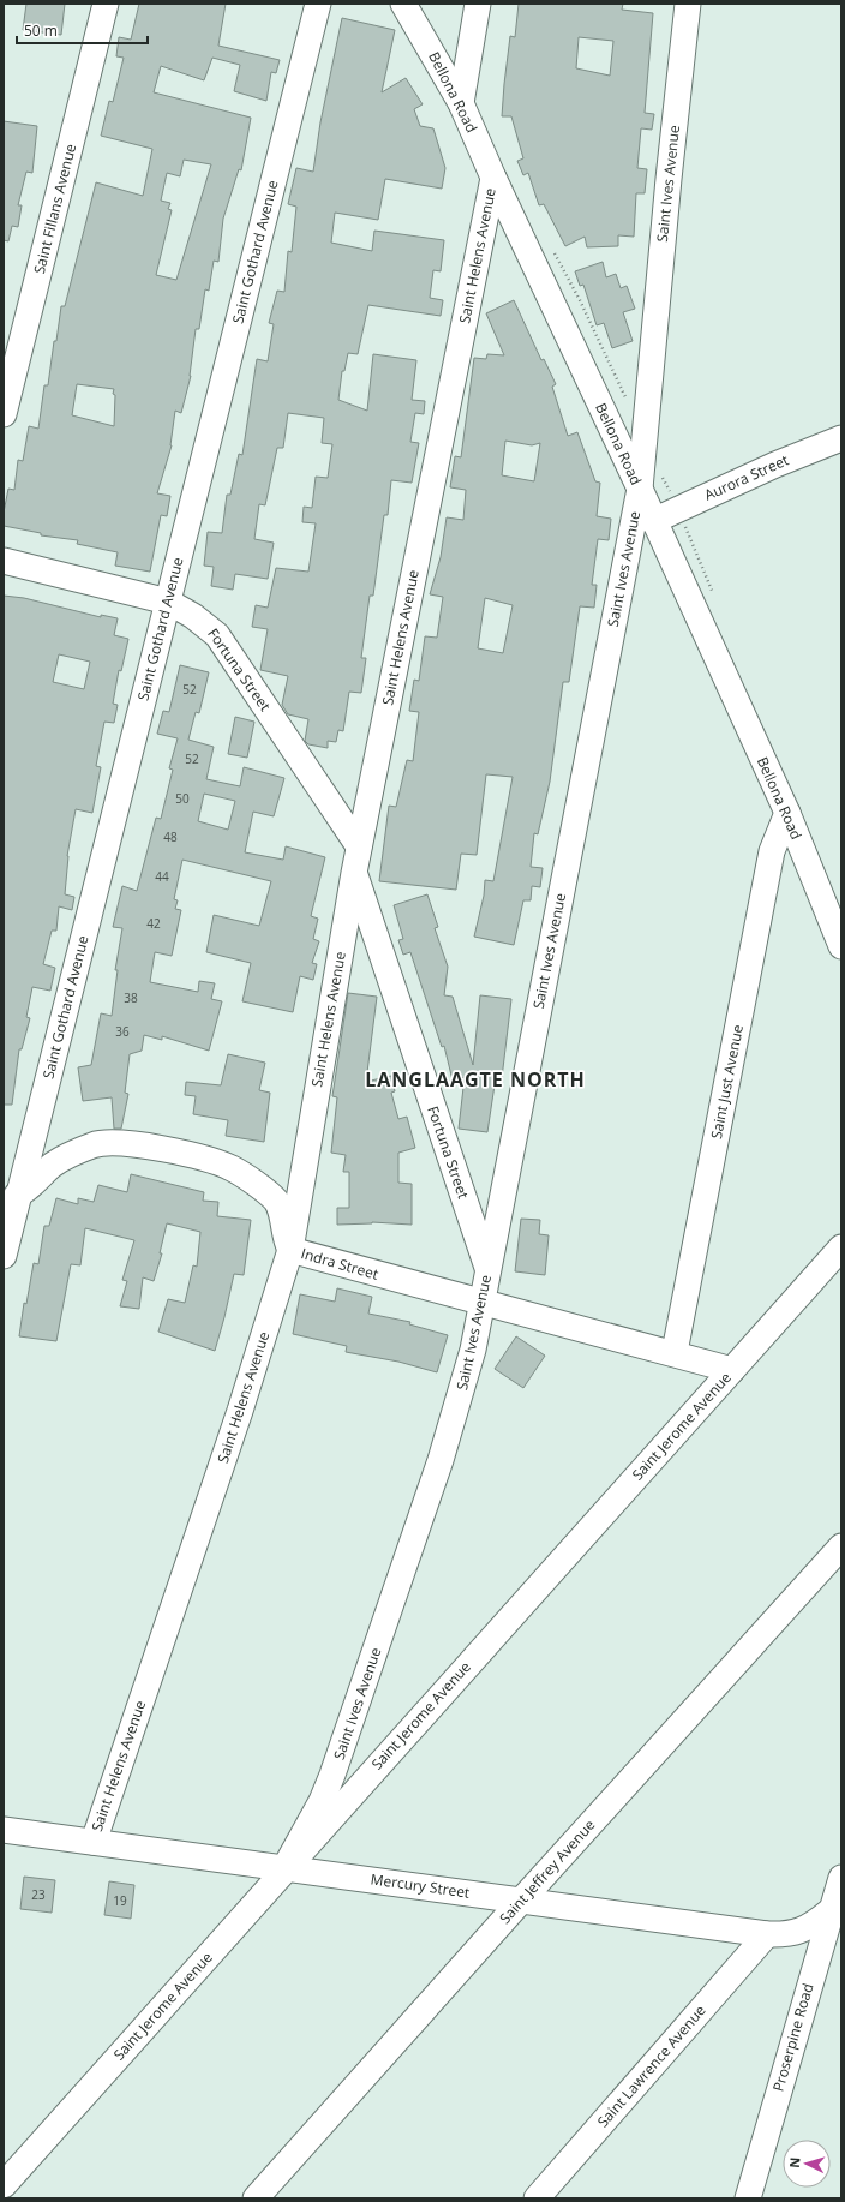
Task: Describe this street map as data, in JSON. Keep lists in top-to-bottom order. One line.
{"streets":{"street":["Bellona Road","Saint Ives Avenue","Saint Fillans Avenue","Saint Gothard Avenue","Saint Helens Avenue","Aurora Street","Fortuna Street","Saint Just Avenue","Indra Street","Saint Jerome Avenue","Saint Jeffrey Avenue","Mercury Street","Proserpine Road","Saint Lawrence Avenue"]},"crossings":[["Bellona Road","Saint Ives Avenue"],["Bellona Road","Saint Helens Avenue"],["Bellona Road","Aurora Street"],["Bellona Road","Saint Just Avenue"],["Saint Ives Avenue","Fortuna Street"],["Saint Ives Avenue","Indra Street"],["Saint Ives Avenue","Saint Jerome Avenue"],["Saint Ives Avenue","Mercury Street"],["Saint Gothard Avenue","Fortuna Street"],["Saint Gothard Avenue","Indra Street"],["Saint Helens Avenue","Fortuna Street"],["Saint Helens Avenue","Indra Street"],["Saint Helens Avenue","Mercury Street"],["Saint Just Avenue","Indra Street"],["Indra Street","Saint Jerome Avenue"],["Saint Jerome Avenue","Mercury Street"],["Saint Jeffrey Avenue","Mercury Street"],["Mercury Street","Proserpine Road"],["Mercury Street","Saint Lawrence Avenue"]],"districts":["LANGLAAGTE NORTH"],"house_numbers":["52","52","50","48","44","42","38","36","23","19"],"scale_bar":"50 m","north":"left"}
